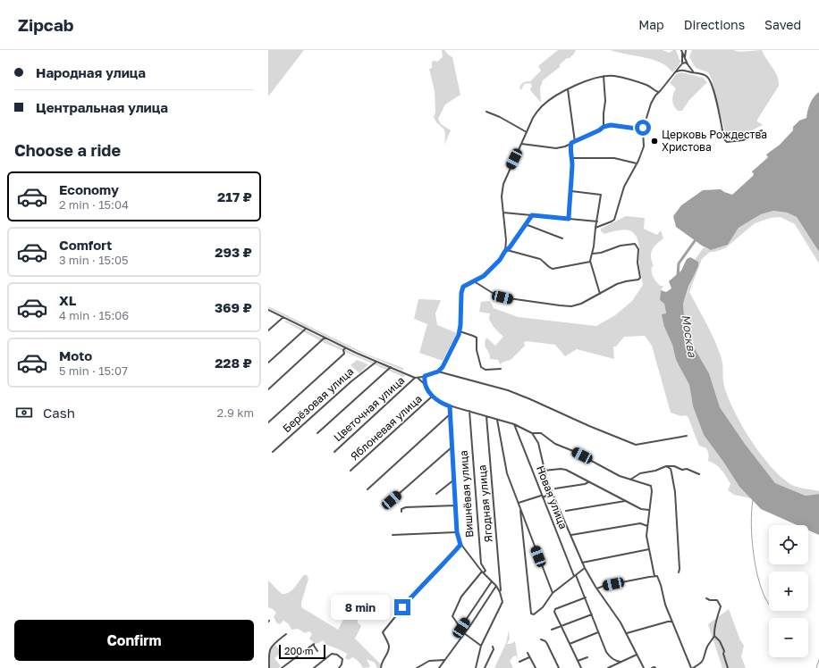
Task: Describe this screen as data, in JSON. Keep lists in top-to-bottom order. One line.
{"streets":{"street":["Берёзовая улица","Цветочная улица","Яблоневая улица","Вишнёвая улица","Новая улица","Ягодная улица"]},"water":["Москва"],"places":["Церковь Рождества Христова"],"scale_bar":"200 m","page":{"header":"Zipcab","nav":["Map","Directions","Saved"],"banner":["Народная улица","Центральная улица"],"heading":"Choose a ride","list":[{"name":"Economy","note":"2 min · 15:04","value":"217 ₽"},{"name":"Comfort","note":"3 min · 15:05","value":"293 ₽"},{"name":"XL","note":"4 min · 15:06","value":"369 ₽"},{"name":"Moto","note":"5 min · 15:07","value":"228 ₽"}],"pay":["Cash","2.9 km"],"map_buttons":["+","−"],"bubble":"8 min","buttons":"Confirm","scale":"200 m"}}
